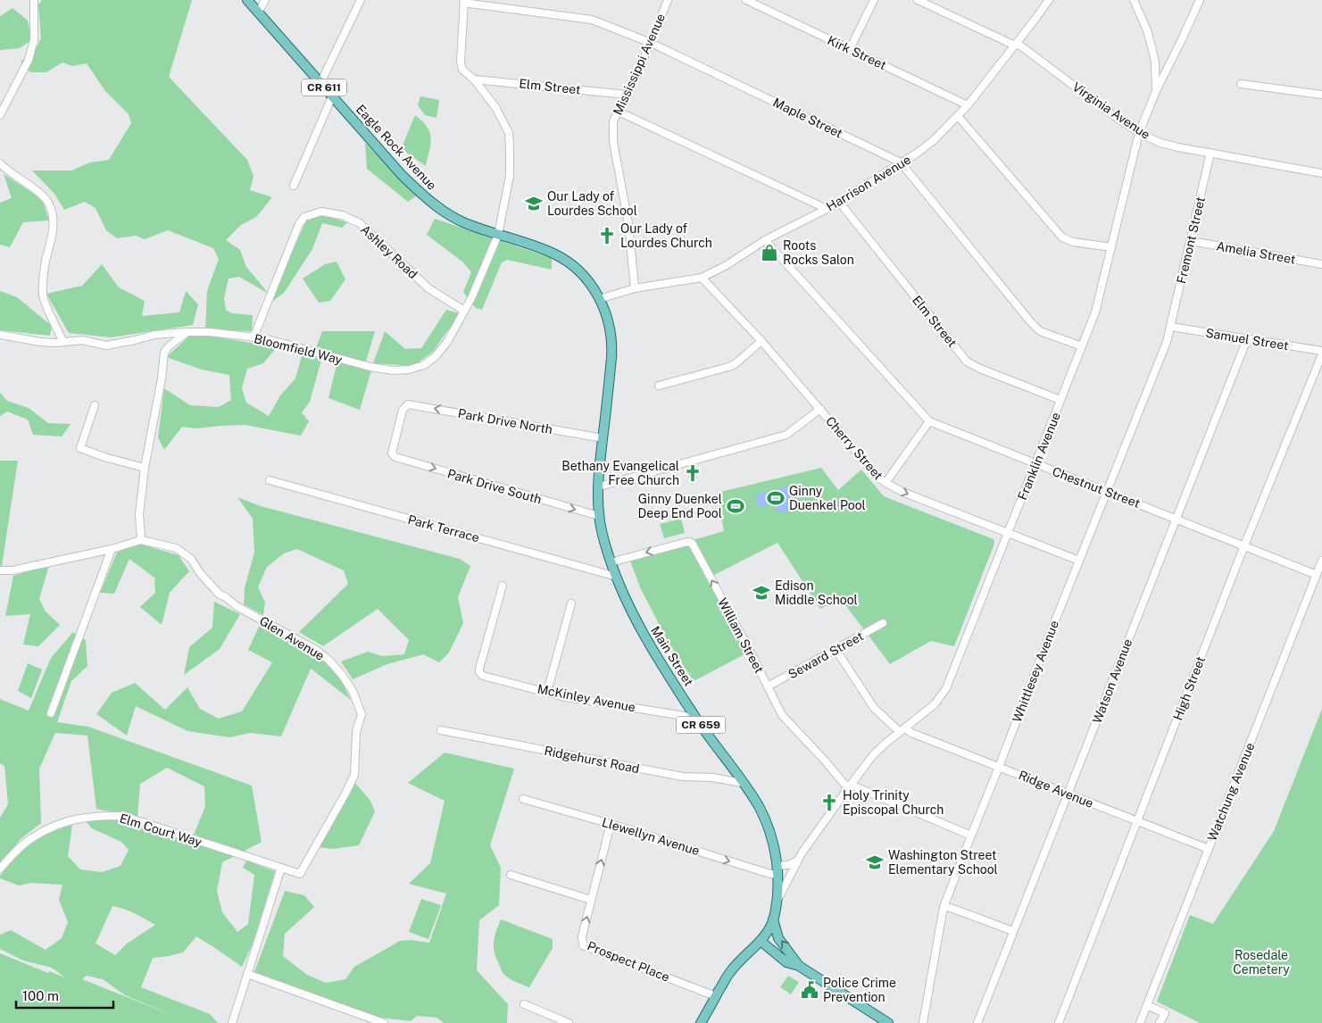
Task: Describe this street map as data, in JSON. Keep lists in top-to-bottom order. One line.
{"streets":{"main road":["CR 611","Eagle Rock Avenue","Main Street","CR 659"],"street":["Kirk Street","Mississippi Avenue","Elm Street","Virginia Avenue","Maple Street","Harrison Avenue","Fremont Street","Ashley Road","Amelia Street","Samuel Street","Bloomfield Way","Park Drive North","Cherry Street","Franklin Avenue","Park Drive South","Chestnut Street","Park Terrace","William Street","Glen Avenue","Seward Street","Whittlesey Avenue","Watson Avenue","High Street","McKinley Avenue","Ridgehurst Road","Ridge Avenue","Watchung Avenue","Elm Court Way","Llewellyn Avenue","Prospect Place"]},"crossings":[["Kirk Street","Harrison Avenue"],["Mississippi Avenue","Elm Street"],["Mississippi Avenue","Maple Street"],["Mississippi Avenue","Harrison Avenue"],["Elm Street","Harrison Avenue"],["Elm Street","Bloomfield Way"],["Elm Street","Franklin Avenue"],["Virginia Avenue","Harrison Avenue"],["Virginia Avenue","Fremont Street"],["Virginia Avenue","Franklin Avenue"],["Maple Street","Harrison Avenue"],["Maple Street","Bloomfield Way"],["Maple Street","Franklin Avenue"],["Eagle Rock Avenue","Bloomfield Way"],["Eagle Rock Avenue","Main Street"],["Harrison Avenue","Cherry Street"],["Harrison Avenue","Chestnut Street"],["Fremont Street","Amelia Street"],["Fremont Street","Samuel Street"],["Fremont Street","Whittlesey Avenue"],["Ashley Road","Bloomfield Way"],["Samuel Street","Whittlesey Avenue"],["Samuel Street","Watson Avenue"],["Park Drive North","Park Drive South"],["Park Drive North","Main Street"],["Cherry Street","Franklin Avenue"],["Cherry Street","Whittlesey Avenue"],["Franklin Avenue","Chestnut Street"],["Franklin Avenue","William Street"],["Franklin Avenue","Main Street"],["Franklin Avenue","Ridge Avenue"],["Park Drive South","Main Street"],["Chestnut Street","Whittlesey Avenue"],["Chestnut Street","Watson Avenue"],["Chestnut Street","High Street"],["Chestnut Street","Watchung Avenue"],["Park Terrace","Main Street"],["William Street","Seward Street"],["William Street","Main Street"],["William Street","Whittlesey Avenue"],["Glen Avenue","Elm Court Way"],["Seward Street","Ridge Avenue"],["Main Street","McKinley Avenue"],["Main Street","Ridgehurst Road"],["Main Street","Llewellyn Avenue"],["Main Street","Prospect Place"],["Whittlesey Avenue","Ridge Avenue"],["Watson Avenue","Ridge Avenue"],["High Street","Ridge Avenue"],["Ridge Avenue","Watchung Avenue"]],"one_way":["Park Drive North","Park Drive South","William Street","Llewellyn Avenue","Prospect Place"],"parks":["Rosedale Cemetery"],"places":{"school or university":["Our Lady of Lourdes School","Edison Middle School","Washington Street Elementary School"],"church":["Our Lady of Lourdes Church","Bethany Evangelical Free Church","Holy Trinity Episcopal Church"],"shop":["Roots Rocks Salon"],"sports":["Ginny Duenkel Pool","Ginny Duenkel Deep End Pool"],"public building":["Police Crime Prevention"]},"scale_bar":"100 m"}
